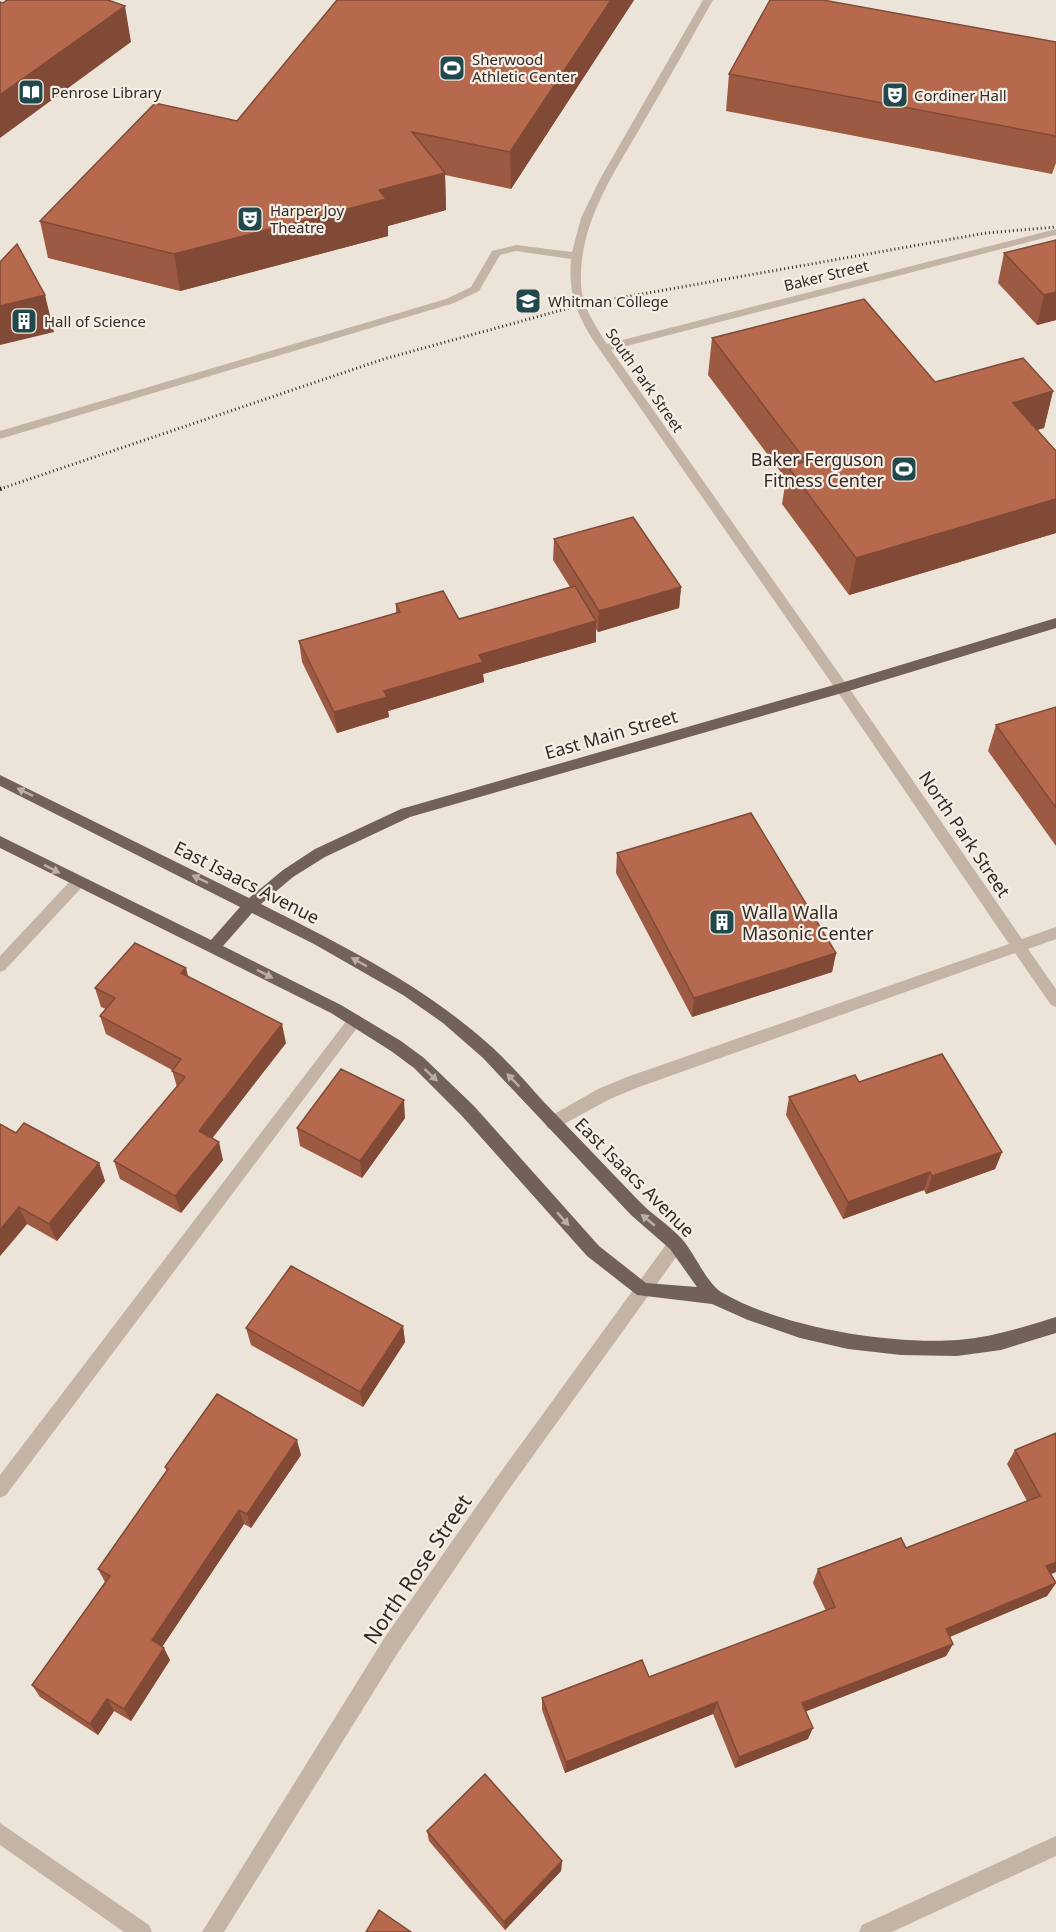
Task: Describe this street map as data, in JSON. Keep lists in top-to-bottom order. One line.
{"streets":{"main road":["East Main Street","East Isaacs Avenue"],"street":["Baker Street","South Park Street","North Park Street","North Rose Street"]},"crossings":[["Baker Street","South Park Street"],["South Park Street","East Main Street"],["South Park Street","North Park Street"],["East Main Street","North Park Street"],["East Main Street","East Isaacs Avenue"],["East Isaacs Avenue","North Rose Street"]],"places":{"sports":["Sherwood Athletic Center","Baker Ferguson Fitness Center"],"library":["Penrose Library"],"theatre":["Cordiner Hall","Harper Joy Theatre"],"school or university":["Whitman College"],"building":["Hall of Science","Walla Walla Masonic Center"]}}
